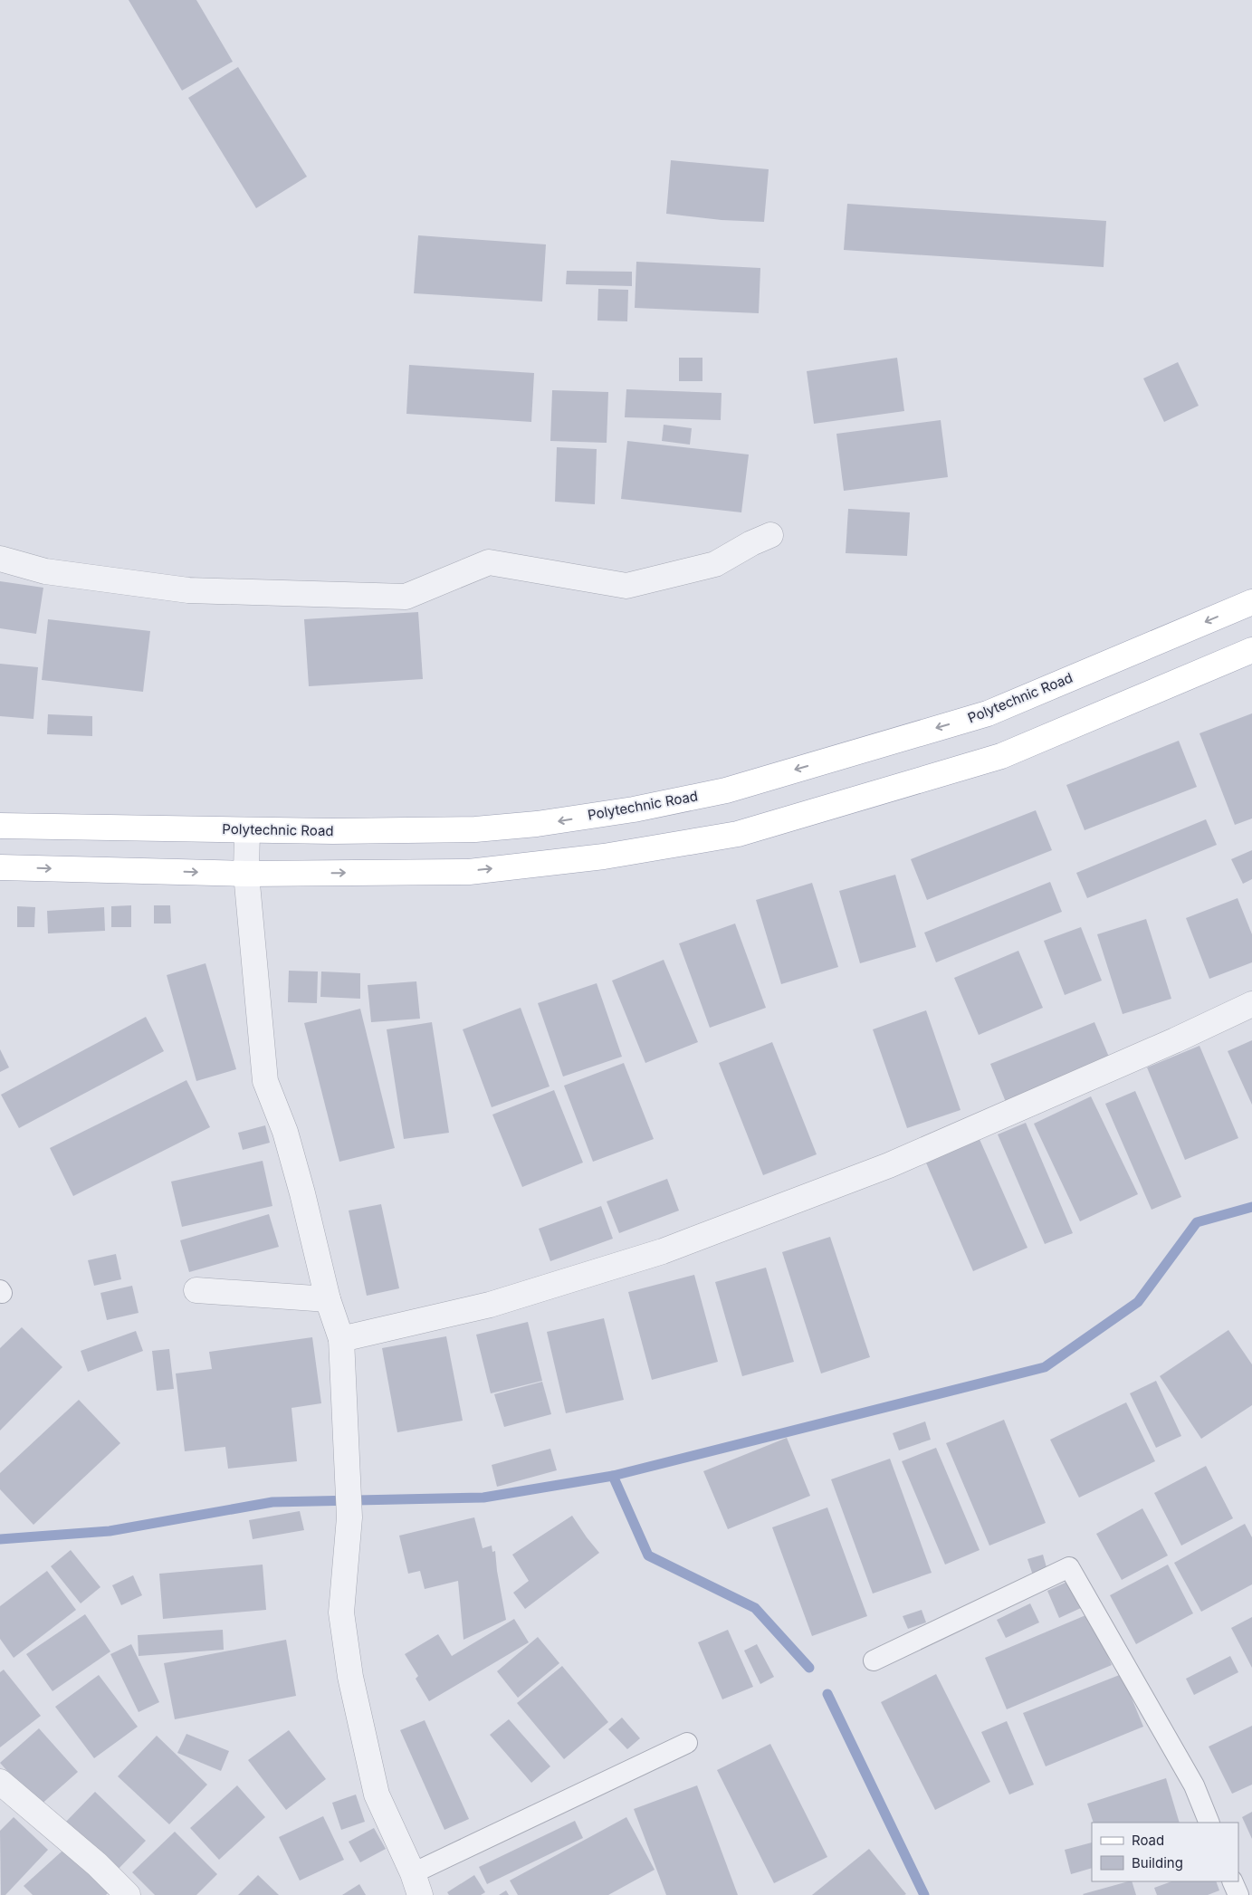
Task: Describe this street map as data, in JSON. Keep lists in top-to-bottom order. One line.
{"streets":{"main road":["Polytechnic Road"]},"legend":["Road","Building"]}
